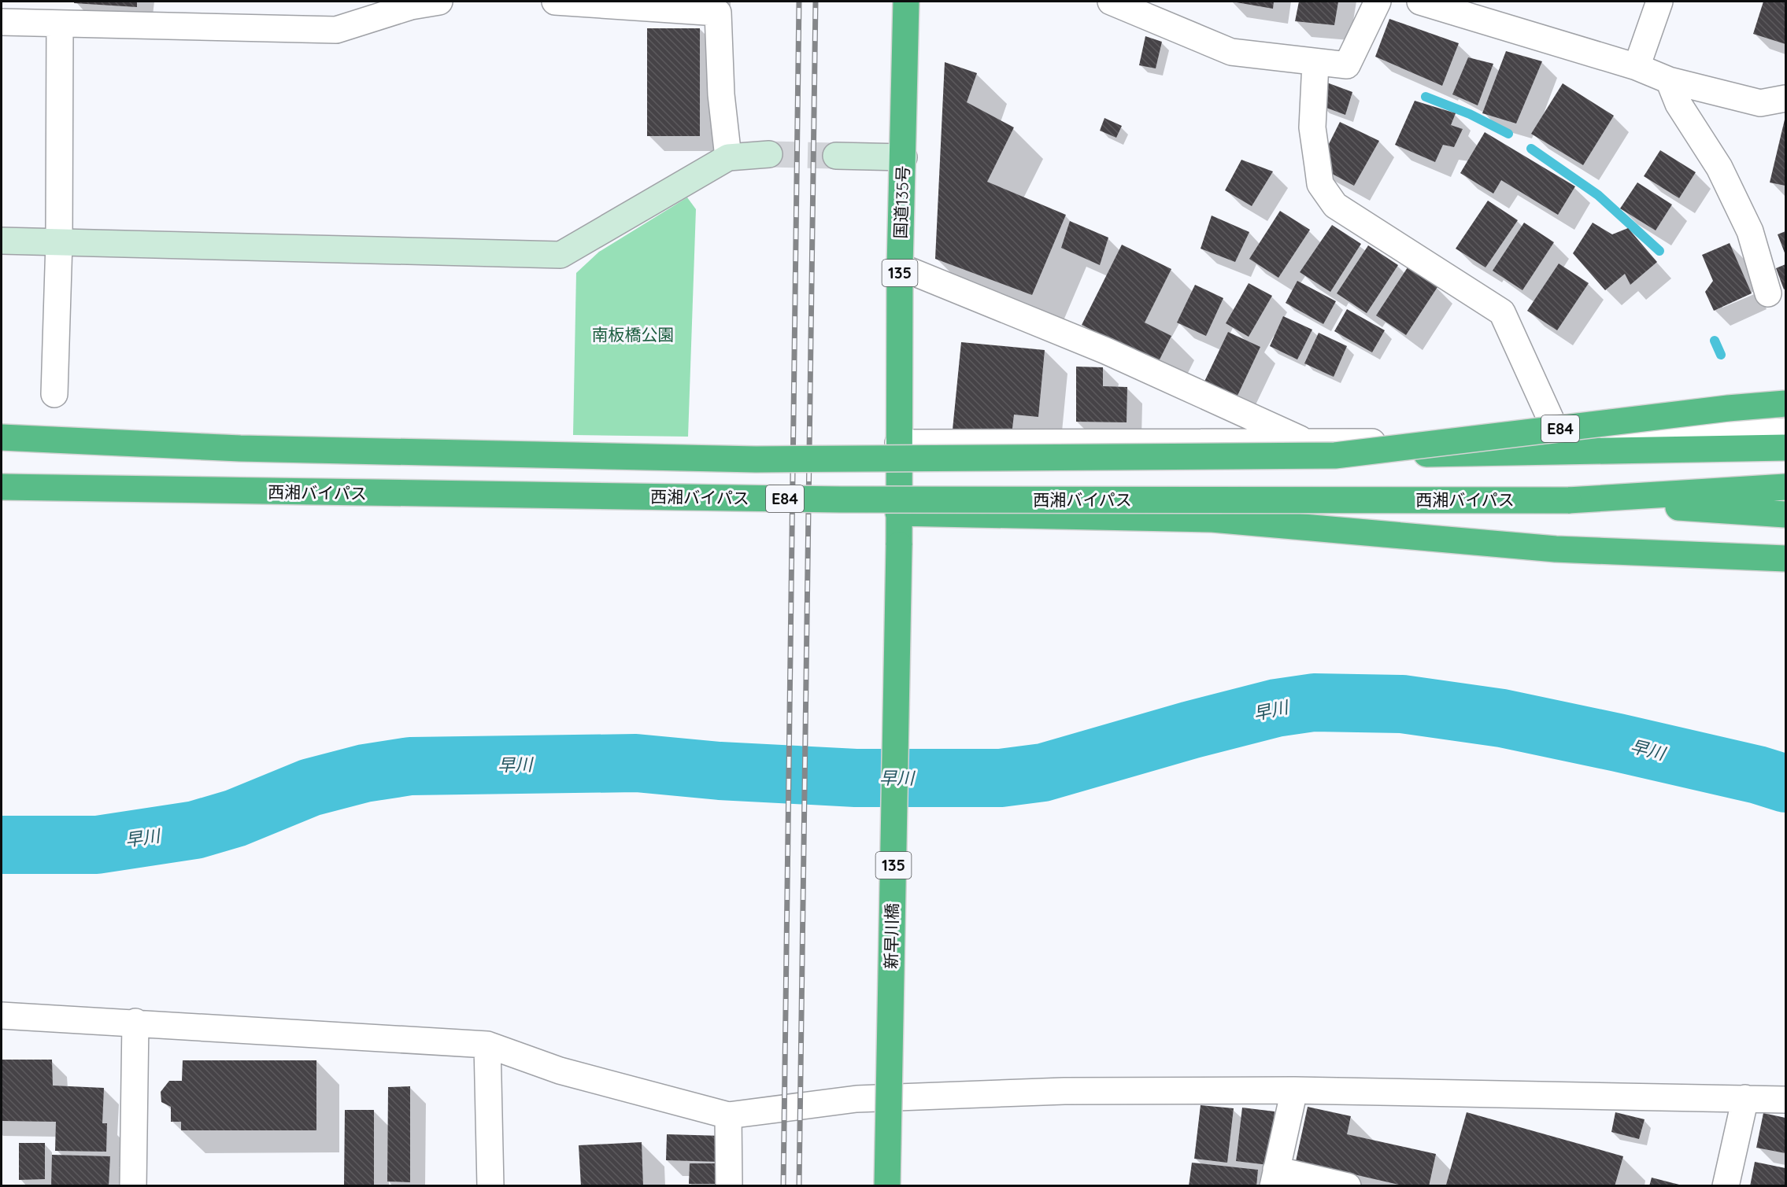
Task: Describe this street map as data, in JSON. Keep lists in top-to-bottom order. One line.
{"streets":{"highway":["国道135号","135","E84","西湘バイパス","新早川橋"]},"crossings":[["国道135号","新早川橋"],["E84","西湘バイパス"]],"water":["早川"],"parks":["南板橋公園"]}
